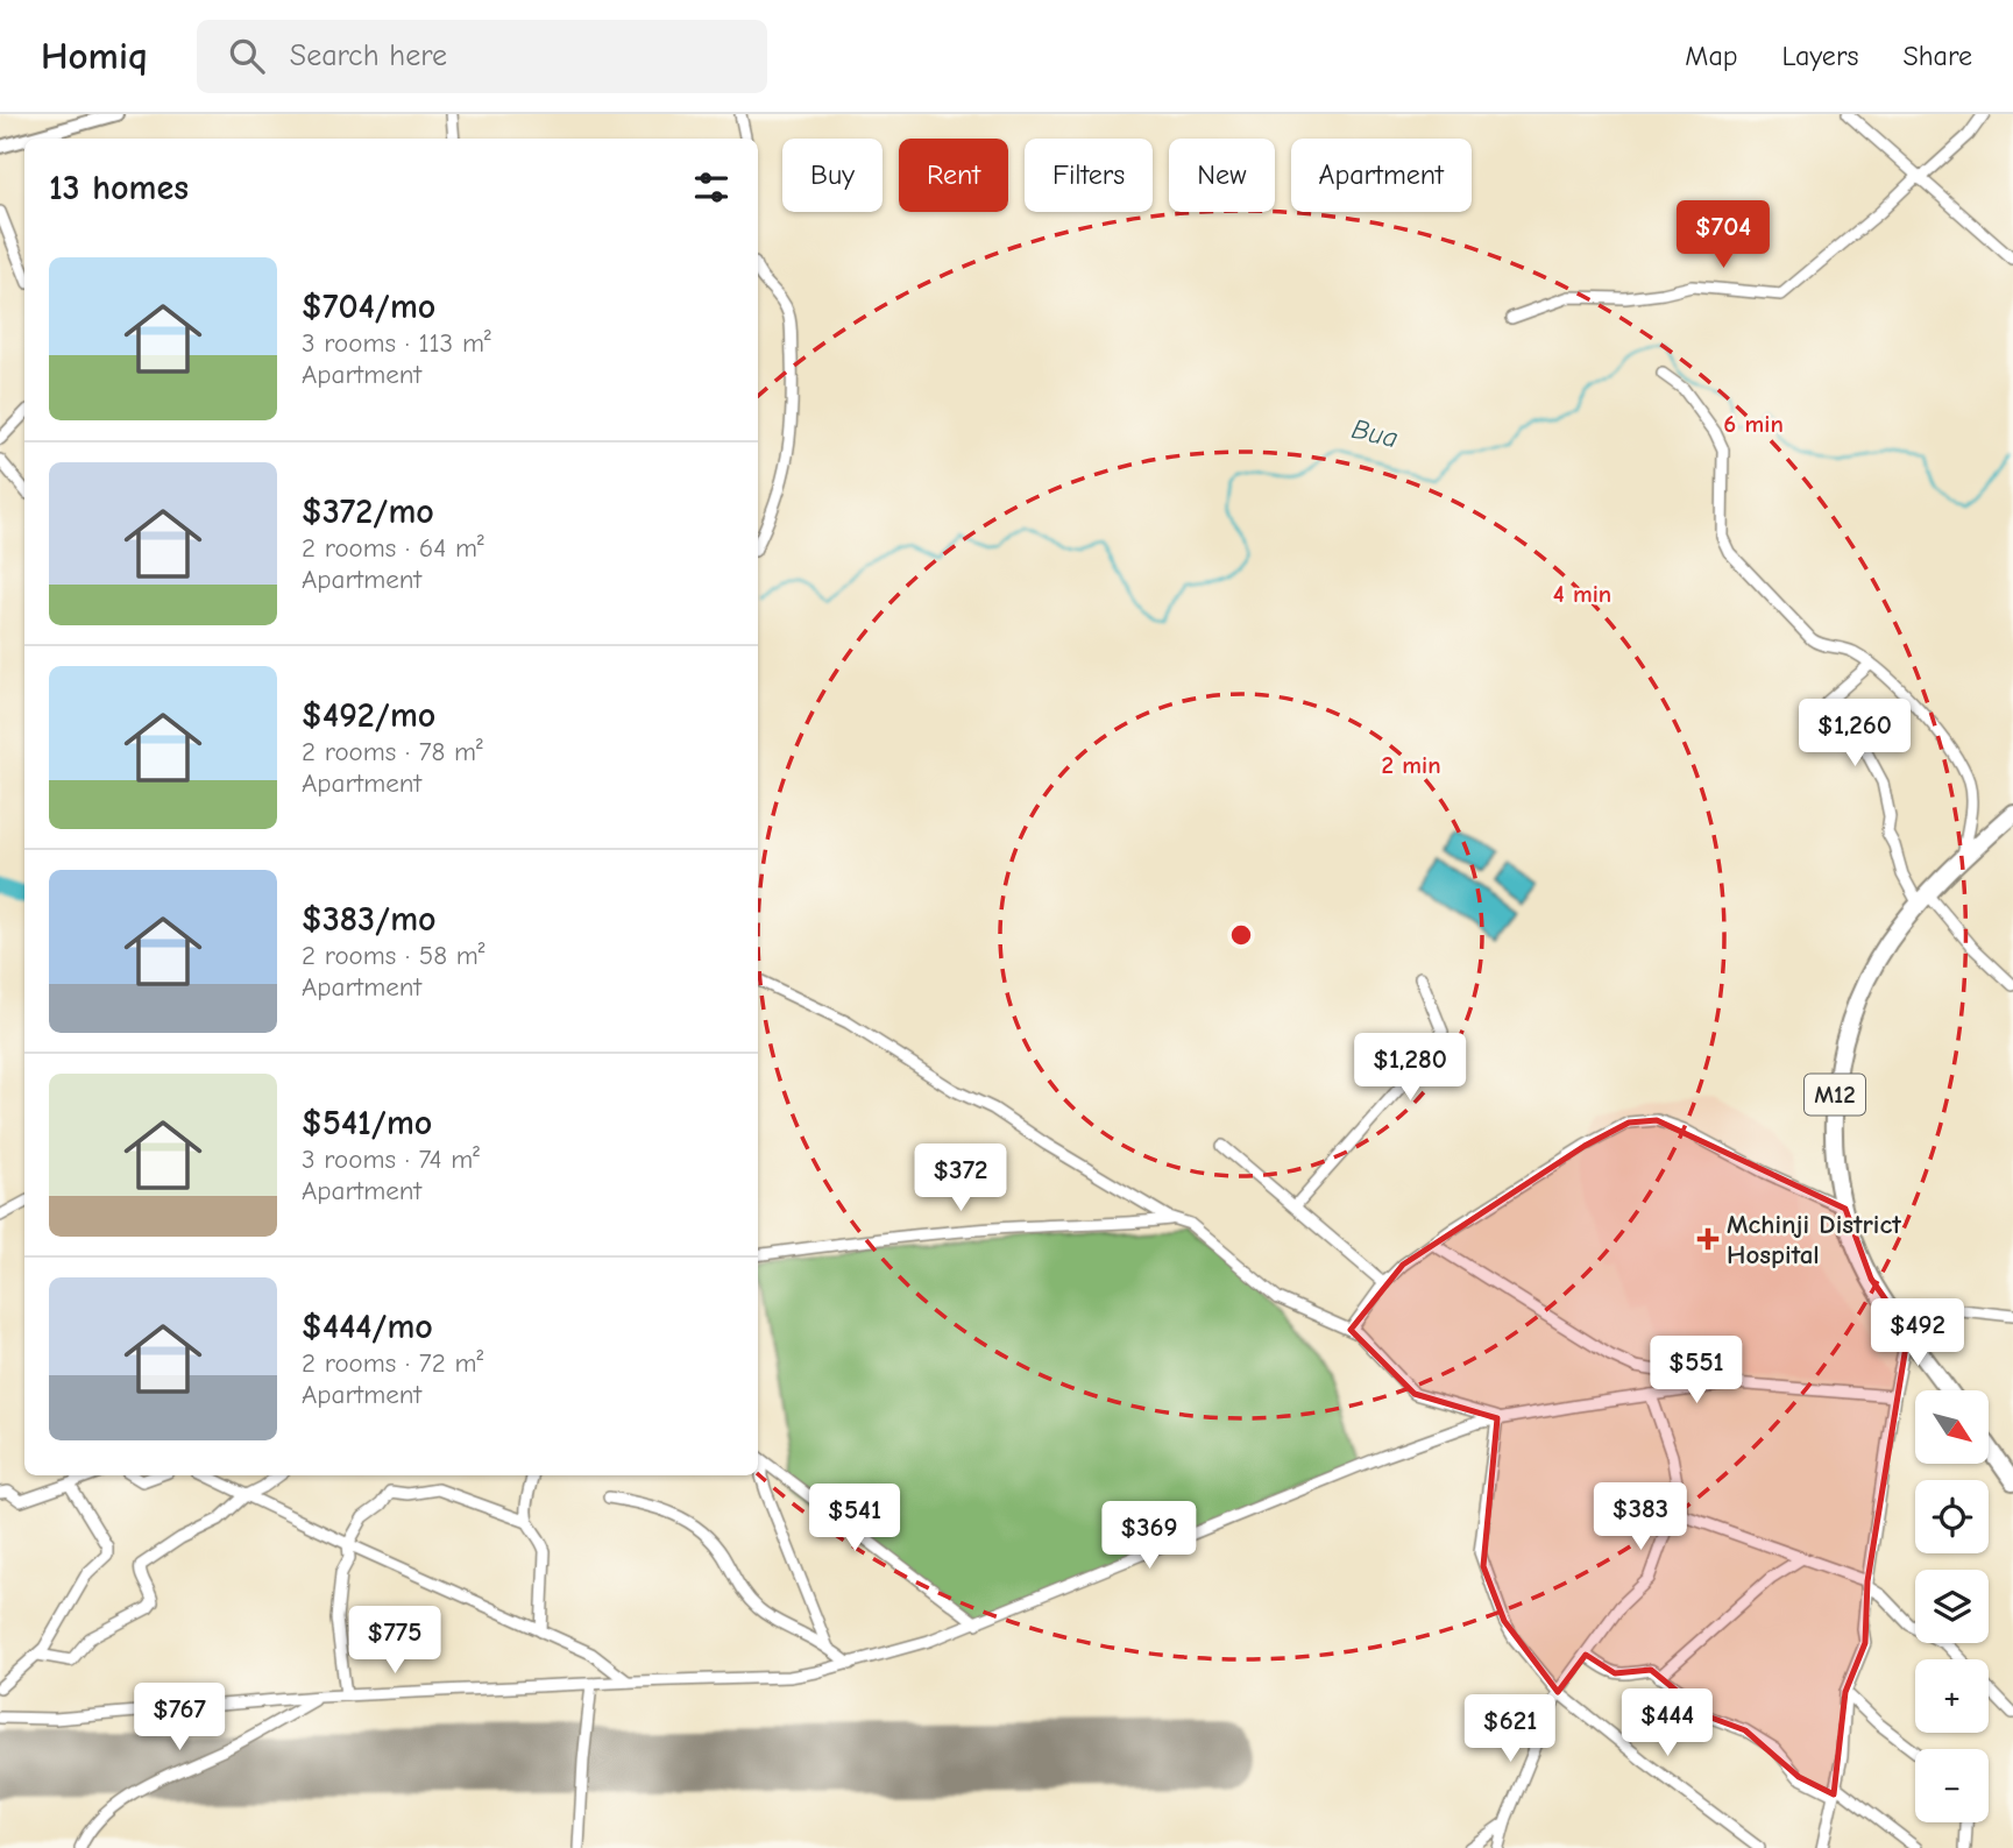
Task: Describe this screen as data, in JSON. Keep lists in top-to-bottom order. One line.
{"streets":{"highway":["M12"]},"water":["Bua"],"places":{"health":["Mchinji District Hospital"]},"north":"bottom right","page":{"header":"Homiq","search":"Search here","nav":["Map","Layers","Share"],"chip":["Buy","Rent","Filters","New","Apartment"],"heading":"13 homes","price":["$704","$1,260","$1,280","$372","$492","$551","$383","$541","$369","$775","$767","$444","$621"],"list":[{"name":"$704/mo","note":"3 rooms · 113 m² · Apartment"},{"name":"$372/mo","note":"2 rooms · 64 m² · Apartment"},{"name":"$492/mo","note":"2 rooms · 78 m² · Apartment"},{"name":"$383/mo","note":"2 rooms · 58 m² · Apartment"},{"name":"$541/mo","note":"3 rooms · 74 m² · Apartment"},{"name":"$444/mo","note":"2 rooms · 72 m² · Apartment"}],"map_buttons":["+","−"]},"rings":["6 min","4 min","2 min"]}
